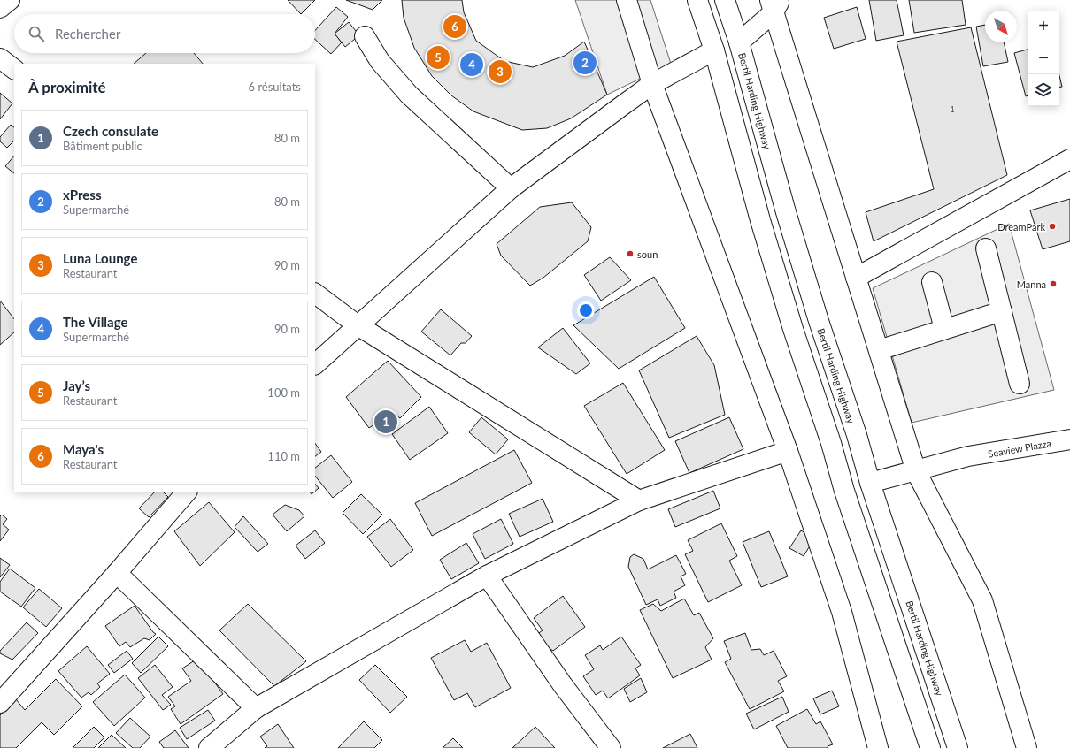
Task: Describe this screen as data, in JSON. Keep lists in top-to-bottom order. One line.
{"streets":{"street":["Bertil Harding Highway","Seaview Plazza"]},"crossings":[["Bertil Harding Highway","Seaview Plazza"]],"places":["DreamPark","soun","Manna"],"house_numbers":["1"],"north":"bottom right","page":{"map_buttons":["+","−"],"pins":["6","5","2","4","3","1"],"search":"Rechercher","heading":["À proximité","6 résultats"],"list":[{"mark":"1","name":"Czech consulate","note":"Bâtiment public","value":"80 m"},{"mark":"2","name":"xPress","note":"Supermarché","value":"80 m"},{"mark":"3","name":"Luna Lounge","note":"Restaurant","value":"90 m"},{"mark":"4","name":"The Village","note":"Supermarché","value":"90 m"},{"mark":"5","name":"Jay’s","note":"Restaurant","value":"100 m"},{"mark":"6","name":"Maya's","note":"Restaurant","value":"110 m"}]}}
